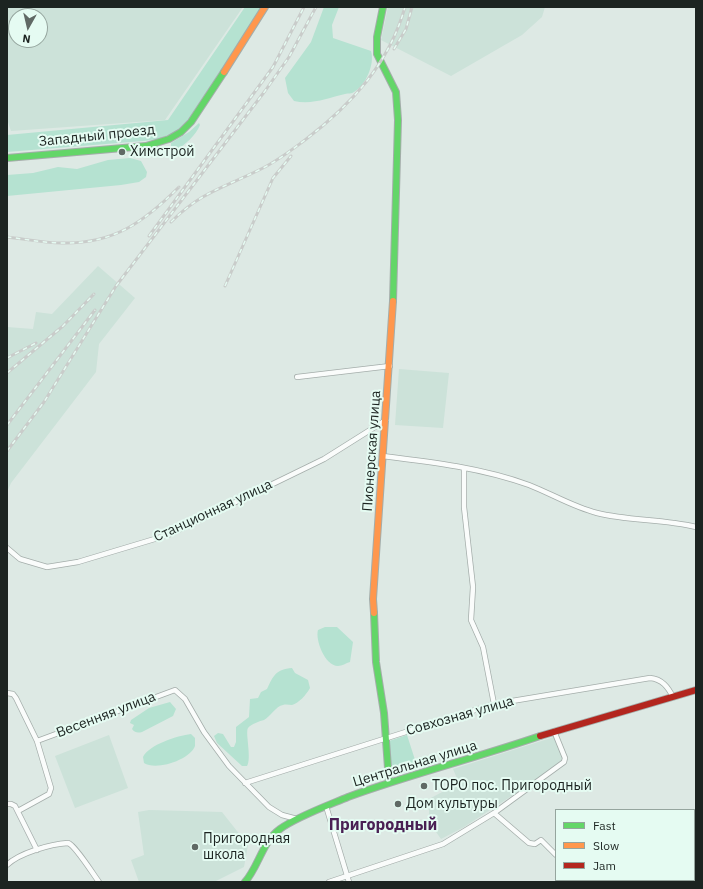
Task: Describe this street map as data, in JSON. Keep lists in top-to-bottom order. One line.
{"streets":{"street":["Западный проезд","Пионерская улица","Станционная улица","Весенняя улица","Совхозная улица","Центральная улица"]},"crossings":[["Пионерская улица","Станционная улица"],["Пионерская улица","Совхозная улица"],["Пионерская улица","Центральная улица"],["Весенняя улица","Совхозная улица"],["Совхозная улица","Центральная улица"]],"districts":["Пригородный"],"places":["Химстрой","ТОРО пос. Пригородный","Дом культуры","Пригородная школа"],"legend":["Fast","Slow","Jam"],"north":"bottom"}
